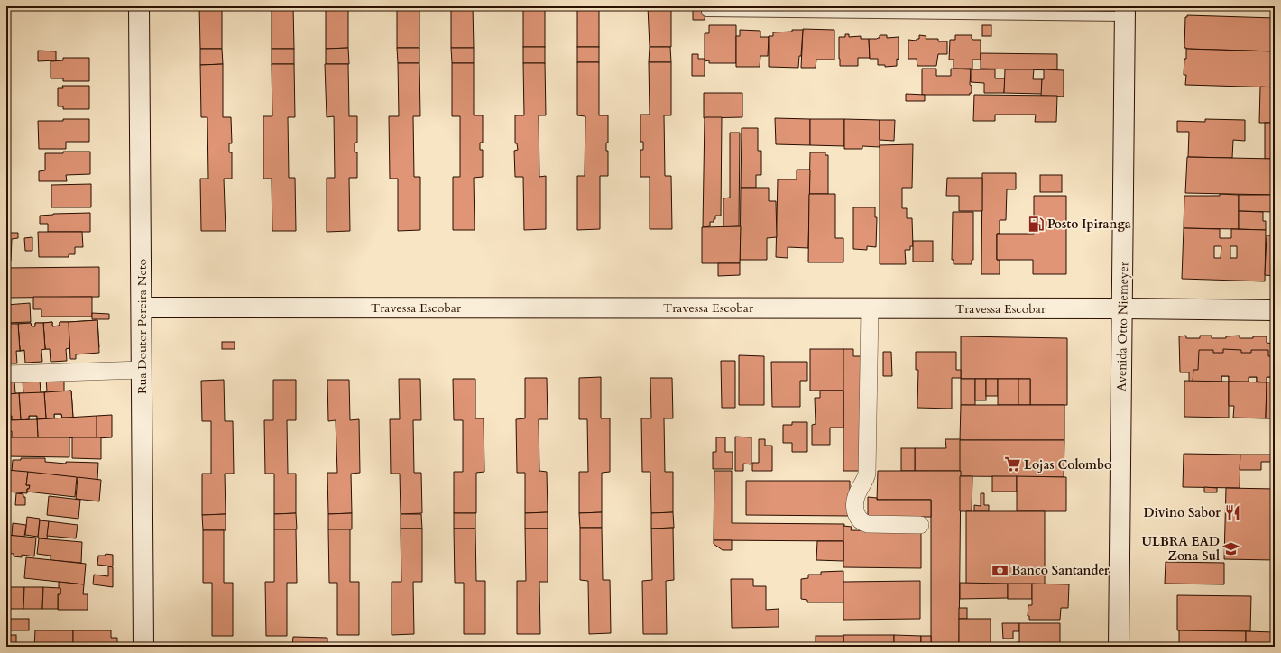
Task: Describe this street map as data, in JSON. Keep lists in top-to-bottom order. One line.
{"streets":{"street":["Travessa Escobar","Rua Doutor Pereira Neto","Avenida Otto Niemeyer"]},"crossings":[["Travessa Escobar","Rua Doutor Pereira Neto"],["Travessa Escobar","Avenida Otto Niemeyer"]],"places":{"fuel station":["Posto Ipiranga"],"supermarket":["Lojas Colombo"],"restaurant":["Divino Sabor"],"school or university":["ULBRA EAD Zona Sul"],"bank":["Banco Santander"]}}
